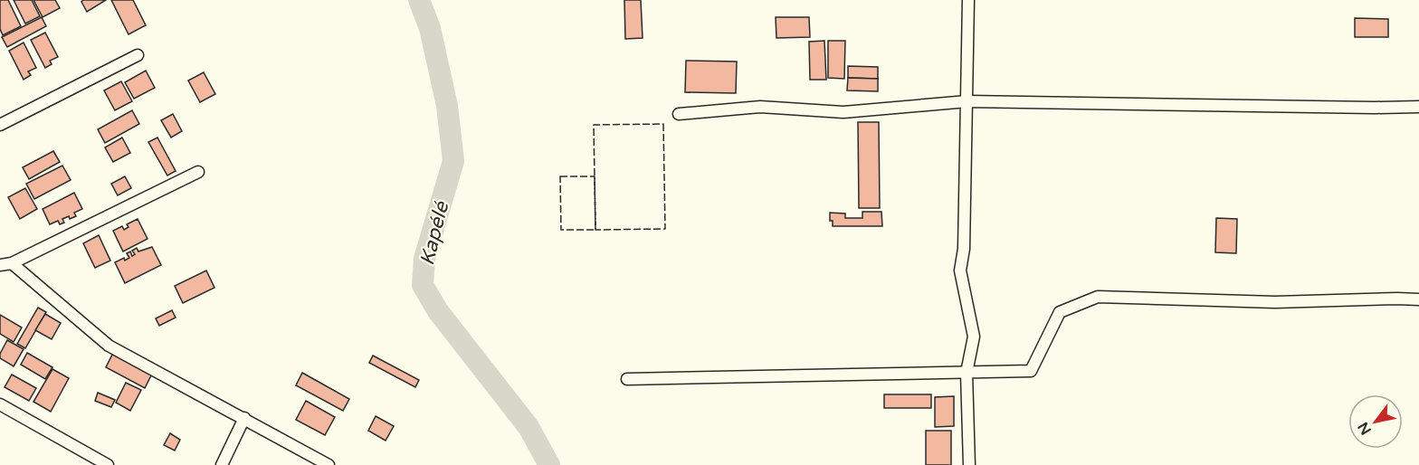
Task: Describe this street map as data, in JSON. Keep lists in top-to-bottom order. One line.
{"water":["Kapélé"],"north":"bottom left"}
